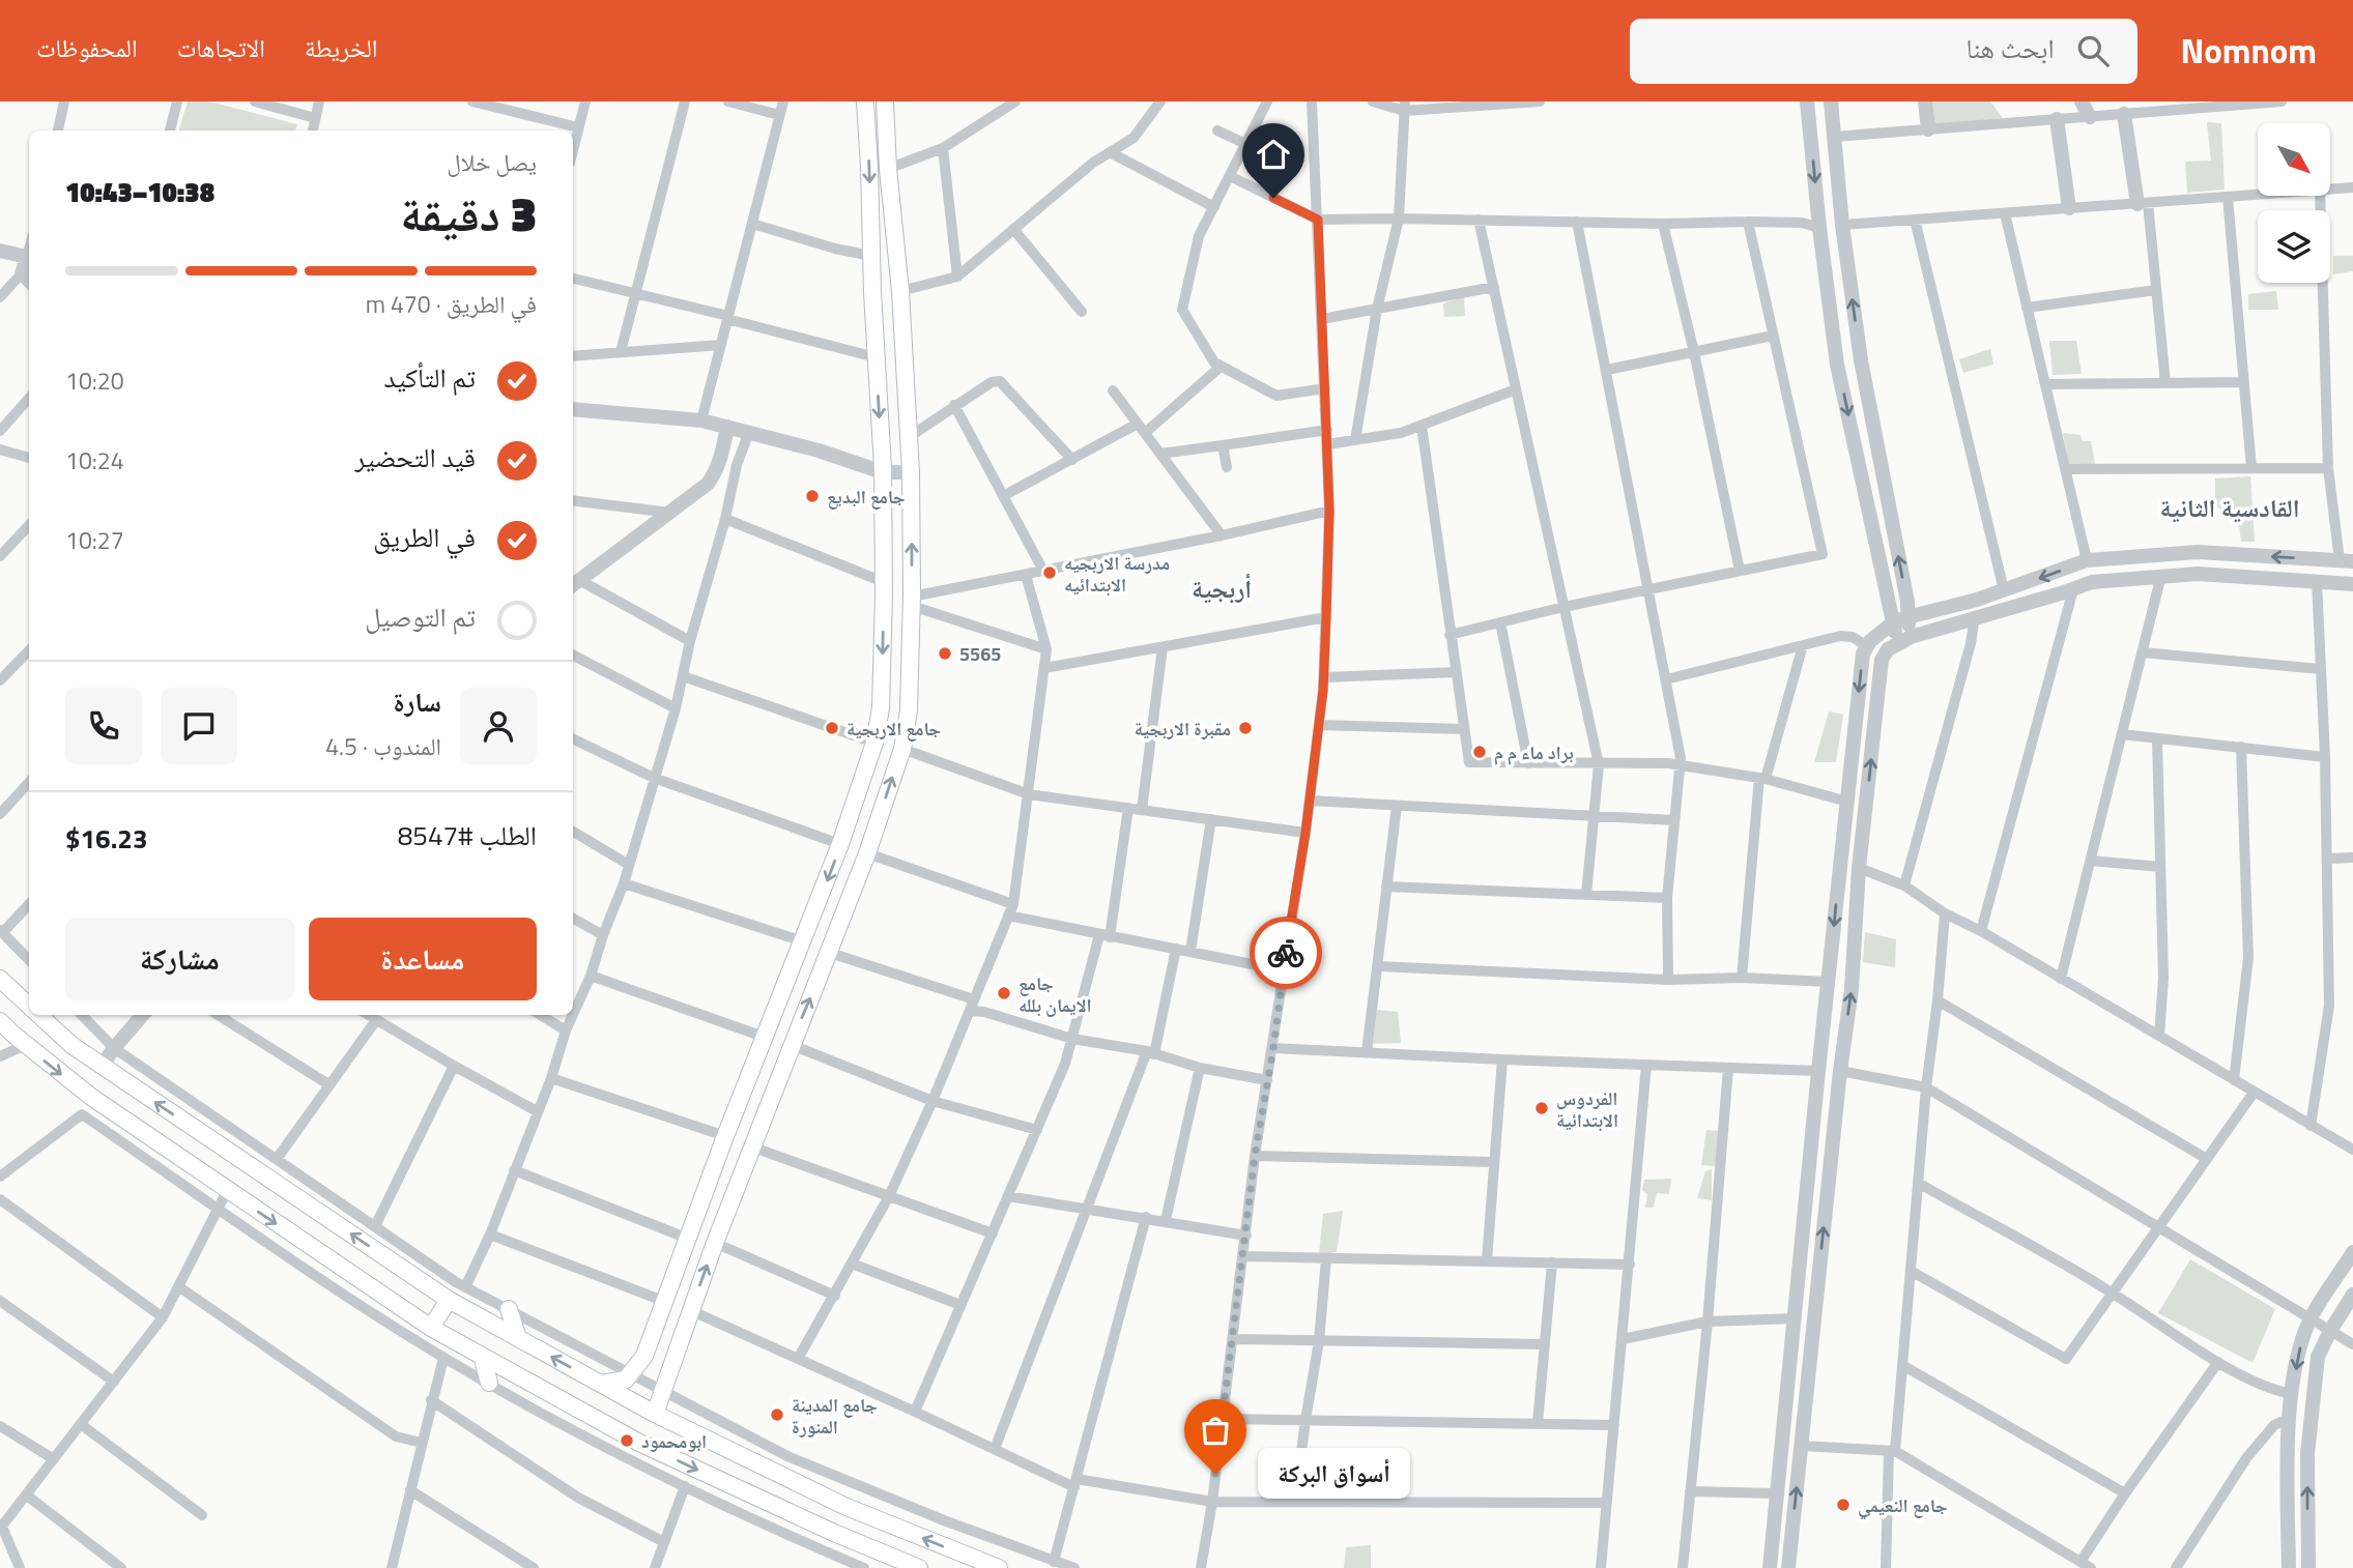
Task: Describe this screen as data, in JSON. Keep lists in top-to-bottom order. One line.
{"districts":["القادسية الثانية","أربجية"],"places":["جامع البديع","مدرسة الاربجيه الابتدائيه","5565","جامع الاربجية","مقبرة الاربجية","براد ماء م م","جامع الايمان بلله","الفردوس الابتدائية","جامع المدينة المنورة","ابومحمود","أسواق البركة","جامع النعيمي"],"north":"bottom right","page":{"header":"Nomnom","search":"ابحث هنا","nav":["الخريطة","الاتجاهات","المحفوظات"],"heading":["3 دقيقة","يصل خلال","10:38–10:43"],"panel":["سارة","المندوب · 4.5","الطلب #8547","$16.23"],"bar":"في الطريق · 470 m","list":[["تم التأكيد","10:20"],["قيد التحضير","10:24"],["في الطريق","10:27"],"تم التوصيل"],"buttons":["مساعدة","مشاركة"],"bubble":"أسواق البركة"}}
